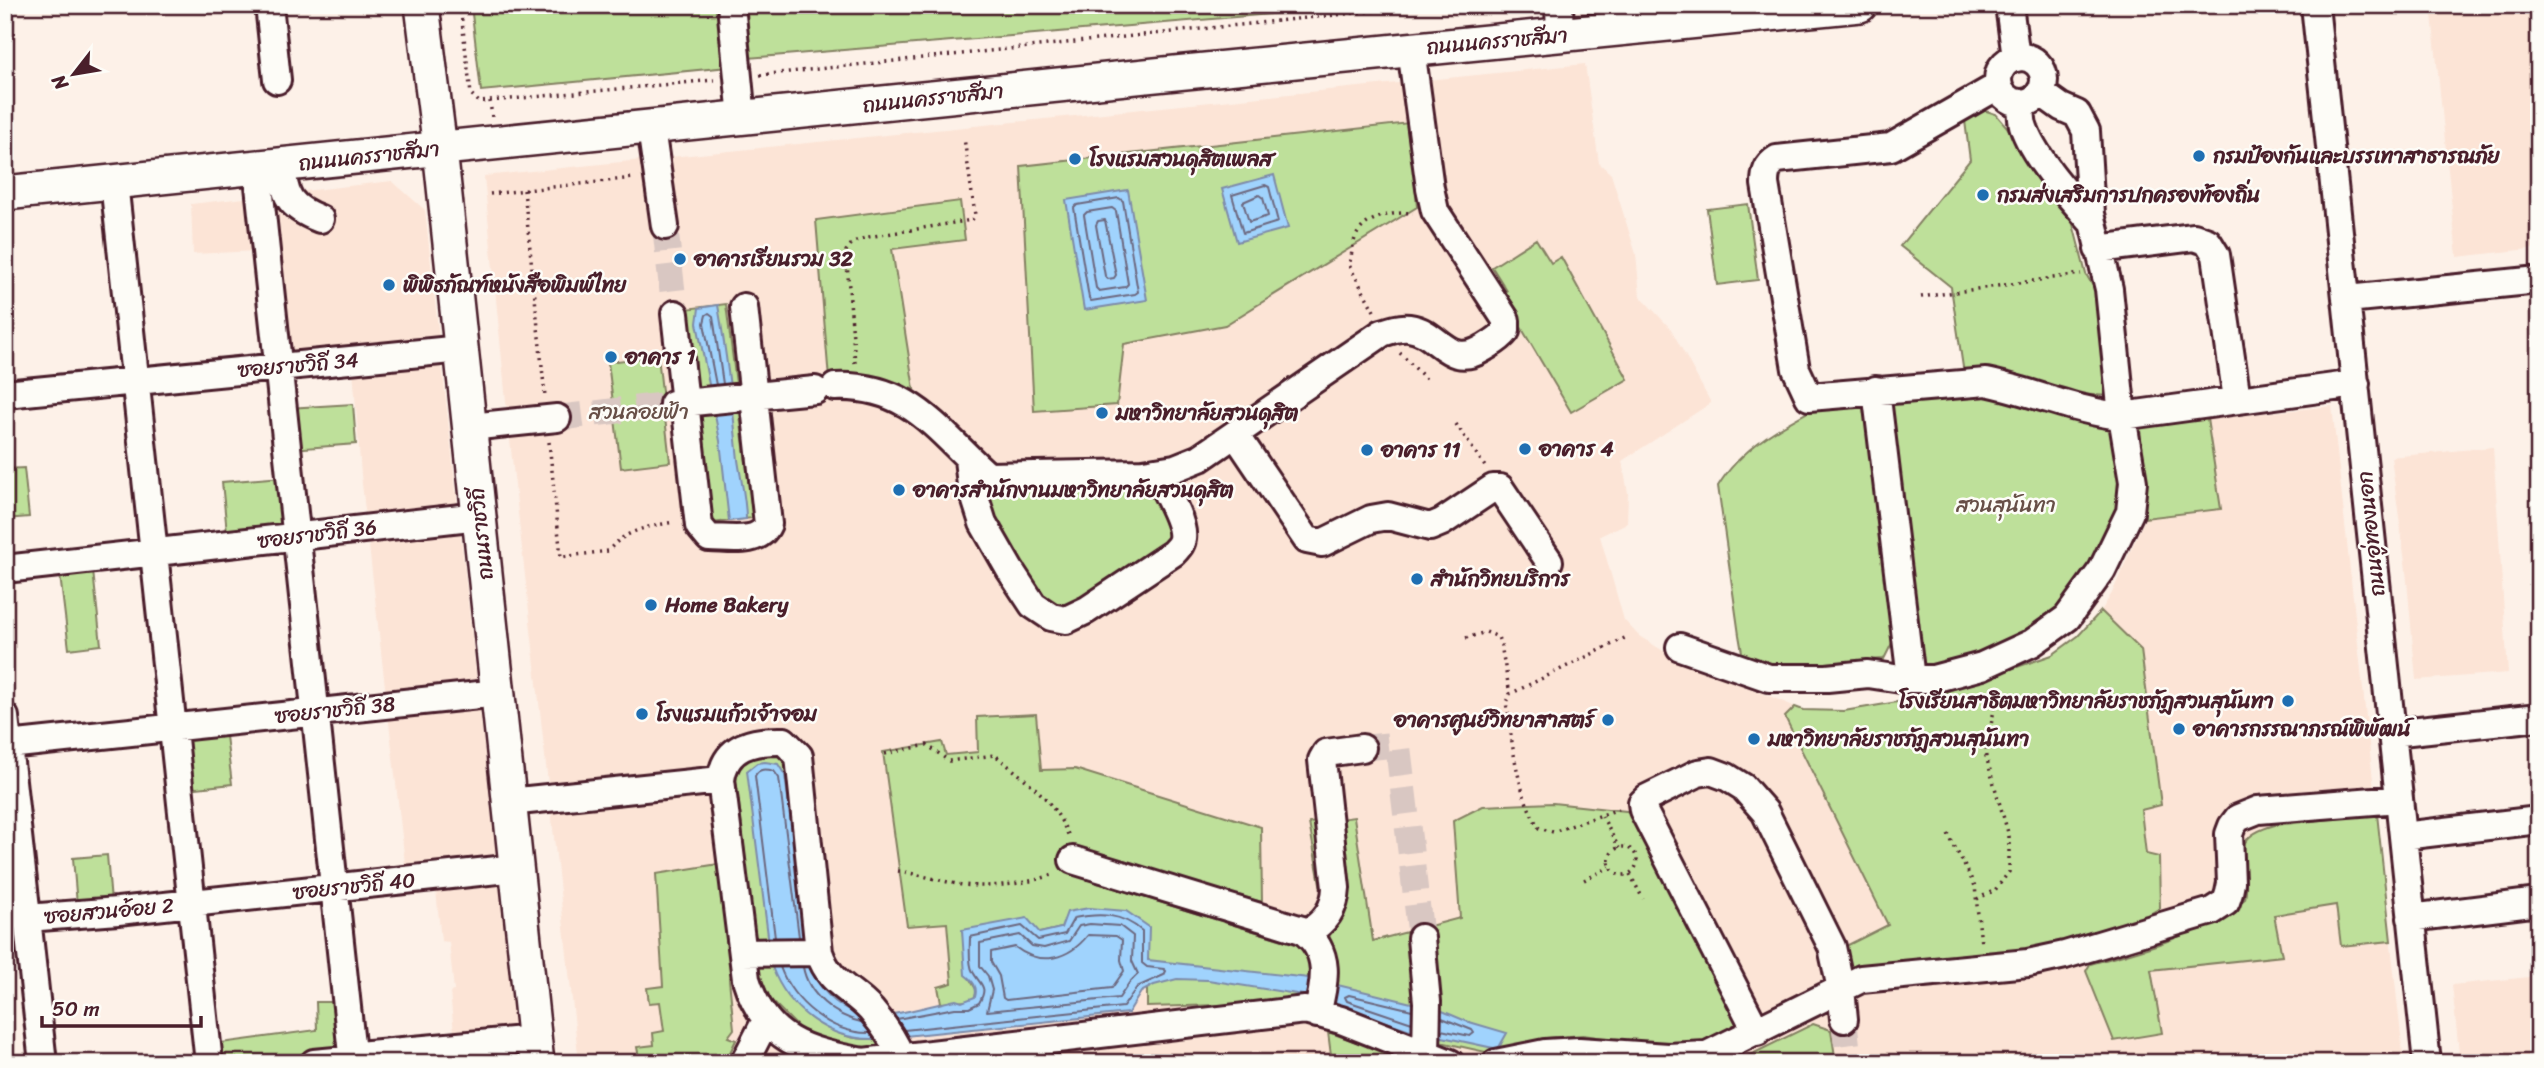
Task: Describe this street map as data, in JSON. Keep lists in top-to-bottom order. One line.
{"streets":{"main road":["ถนนนครราชสีมา","ถนนราชวิถี"],"street":["ซอยราชวิถี 34","ซอยราชวิถี 36","ถนนอู่ทองนอก","ซอยราชวิถี 38","ซอยราชวิถี 40","ซอยสวนอ้อย 2"]},"crossings":[["ถนนนครราชสีมา","ถนนราชวิถี"],["ซอยราชวิถี 34","ถนนราชวิถี"],["ซอยราชวิถี 36","ถนนราชวิถี"],["ถนนราชวิถี","ซอยราชวิถี 38"],["ถนนราชวิถี","ซอยราชวิถี 40"],["ซอยราชวิถี 40","ซอยสวนอ้อย 2"]],"parks":["สวนลอยฟ้า","สวนสุนันทา"],"places":["กรมป้องกันและบรรเทาสาธารณภัย","โรงแรมสวนดุสิตเพลส","กรมส่งเสริมการปกครองท้องถิ่น","อาคารเรียนรวม 32","พิพิธภัณฑ์หนังสือพิมพ์ไทย","อาคาร 1","มหาวิทยาลัยสวนดุสิต","อาคาร 4","อาคาร 11","อาคารสำนักงานมหาวิทยาลัยสวนดุสิต","สำนักวิทยบริการ","Home Bakery","โรงเรียนสาธิตมหาวิทยาลัยราชภัฏสวนสุนันทา","โรงแรมแก้วเจ้าจอม","อาคารศูนย์วิทยาสาสตร์","อาคารกรรณาภรณ์พิพัฒน์","มหาวิทยาลัยราชภัฏสวนสุนันทา"],"scale_bar":"50 m","north":"bottom left"}
